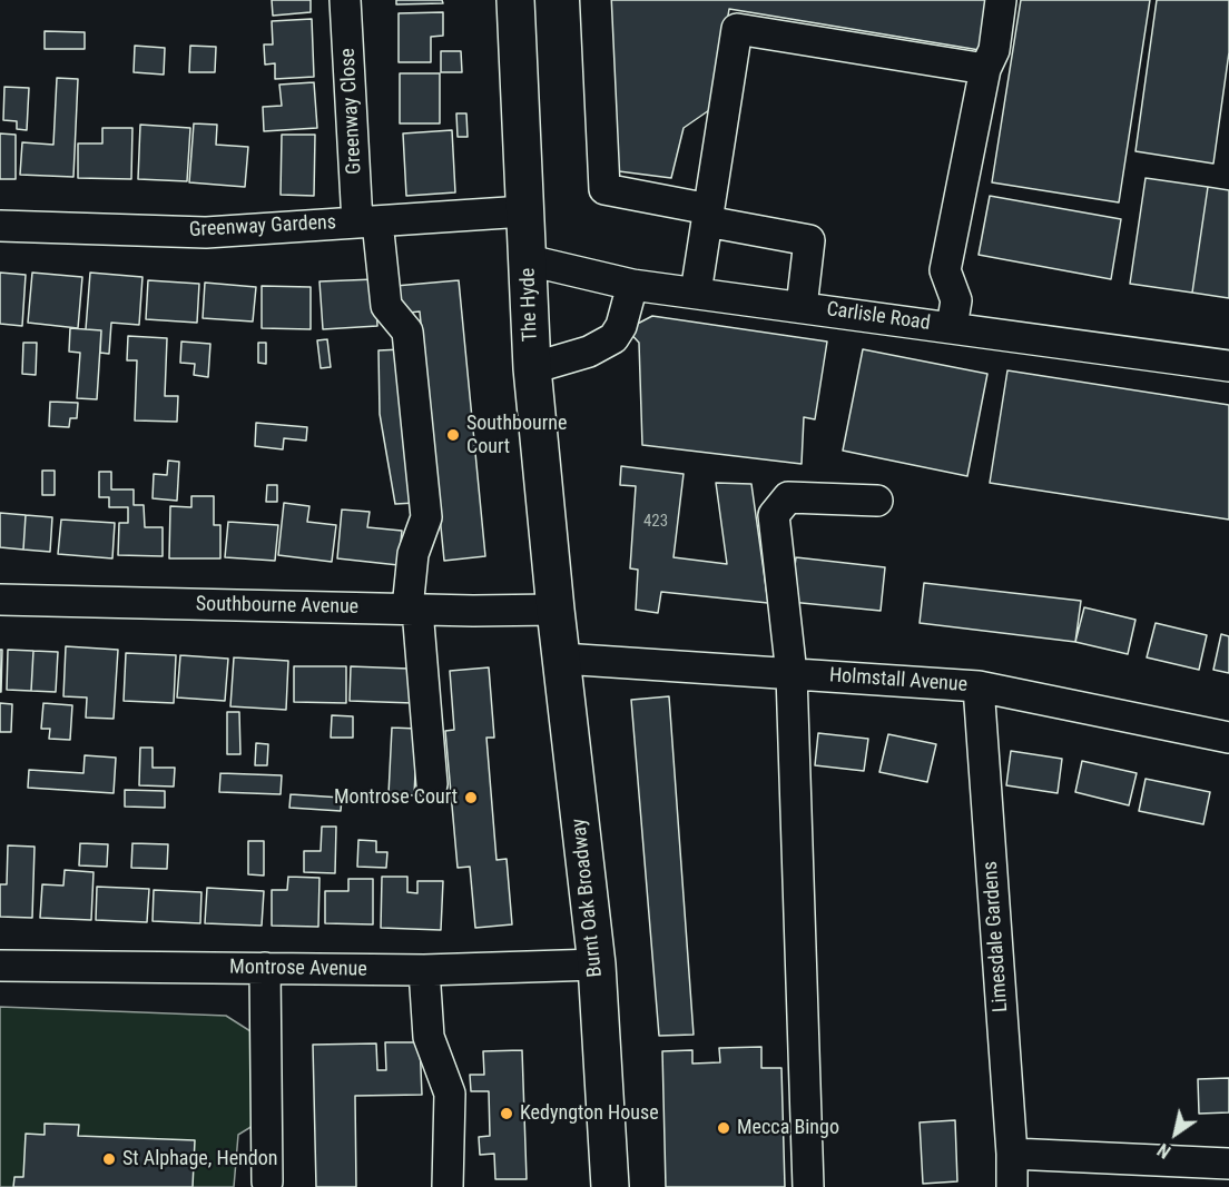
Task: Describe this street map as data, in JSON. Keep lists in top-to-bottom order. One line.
{"streets":{"main road":["The Hyde","Burnt Oak Broadway"],"street":["Greenway Close","Greenway Gardens","Carlisle Road","Southbourne Avenue","Holmstall Avenue","Limesdale Gardens","Montrose Avenue"]},"crossings":[["Greenway Close","Greenway Gardens"],["Greenway Close","Southbourne Avenue"],["Greenway Gardens","The Hyde"],["The Hyde","Carlisle Road"],["The Hyde","Southbourne Avenue"],["The Hyde","Burnt Oak Broadway"],["Southbourne Avenue","Burnt Oak Broadway"],["Holmstall Avenue","Burnt Oak Broadway"],["Holmstall Avenue","Limesdale Gardens"],["Burnt Oak Broadway","Montrose Avenue"]],"places":["Southbourne Court","Montrose Court","Kedyngton House","Mecca Bingo","St Alphage, Hendon"],"house_numbers":["423"],"north":"bottom left"}
